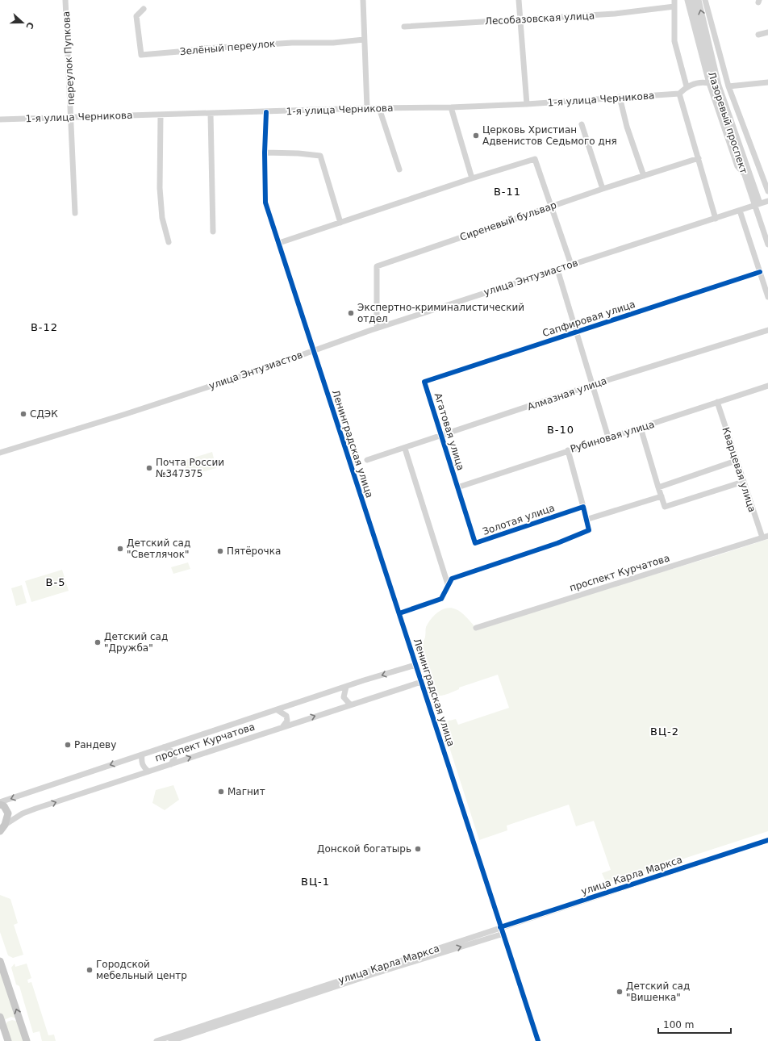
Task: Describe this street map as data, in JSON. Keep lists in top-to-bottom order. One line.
{"streets":{"main road":["проспект Курчатова"],"street":["Лесобазовская улица","Зелёный переулок","переулок Пупкова","1-я улица Черникова","Лазоревый проспект","Сиреневый бульвар","улица Энтузиастов","Сапфировая улица","Алмазная улица","Агатовая улица","Рубиновая улица","Ленинградская улица","Кварцевая улица","Золотая улица","улица Карла Маркса"]},"crossings":[["переулок Пупкова","1-я улица Черникова"],["1-я улица Черникова","Ленинградская улица"],["Лазоревый проспект","улица Энтузиастов"],["Сиреневый бульвар","улица Энтузиастов"],["улица Энтузиастов","Ленинградская улица"],["Сапфировая улица","Агатовая улица"],["Алмазная улица","Агатовая улица"],["Агатовая улица","Рубиновая улица"],["Агатовая улица","Золотая улица"],["Рубиновая улица","Кварцевая улица"],["Рубиновая улица","Золотая улица"],["Ленинградская улица","проспект Курчатова"],["Ленинградская улица","улица Карла Маркса"],["Кварцевая улица","проспект Курчатова"]],"districts":["В-11","В-12","В-10","В-5","ВЦ-2","ВЦ-1"],"places":["Церковь Христиан Адвенистов Седьмого дня","Экспертно-криминалистический отдел","СДЭК","Почта России №347375","Детский сад \"Светлячок\"","Пятёрочка","Детский сад \"Дружба\"","Рандеву","Магнит","Донской богатырь","Городской мебельный центр","Детский сад \"Вишенка\""],"scale_bar":"100 m","north":"right"}
